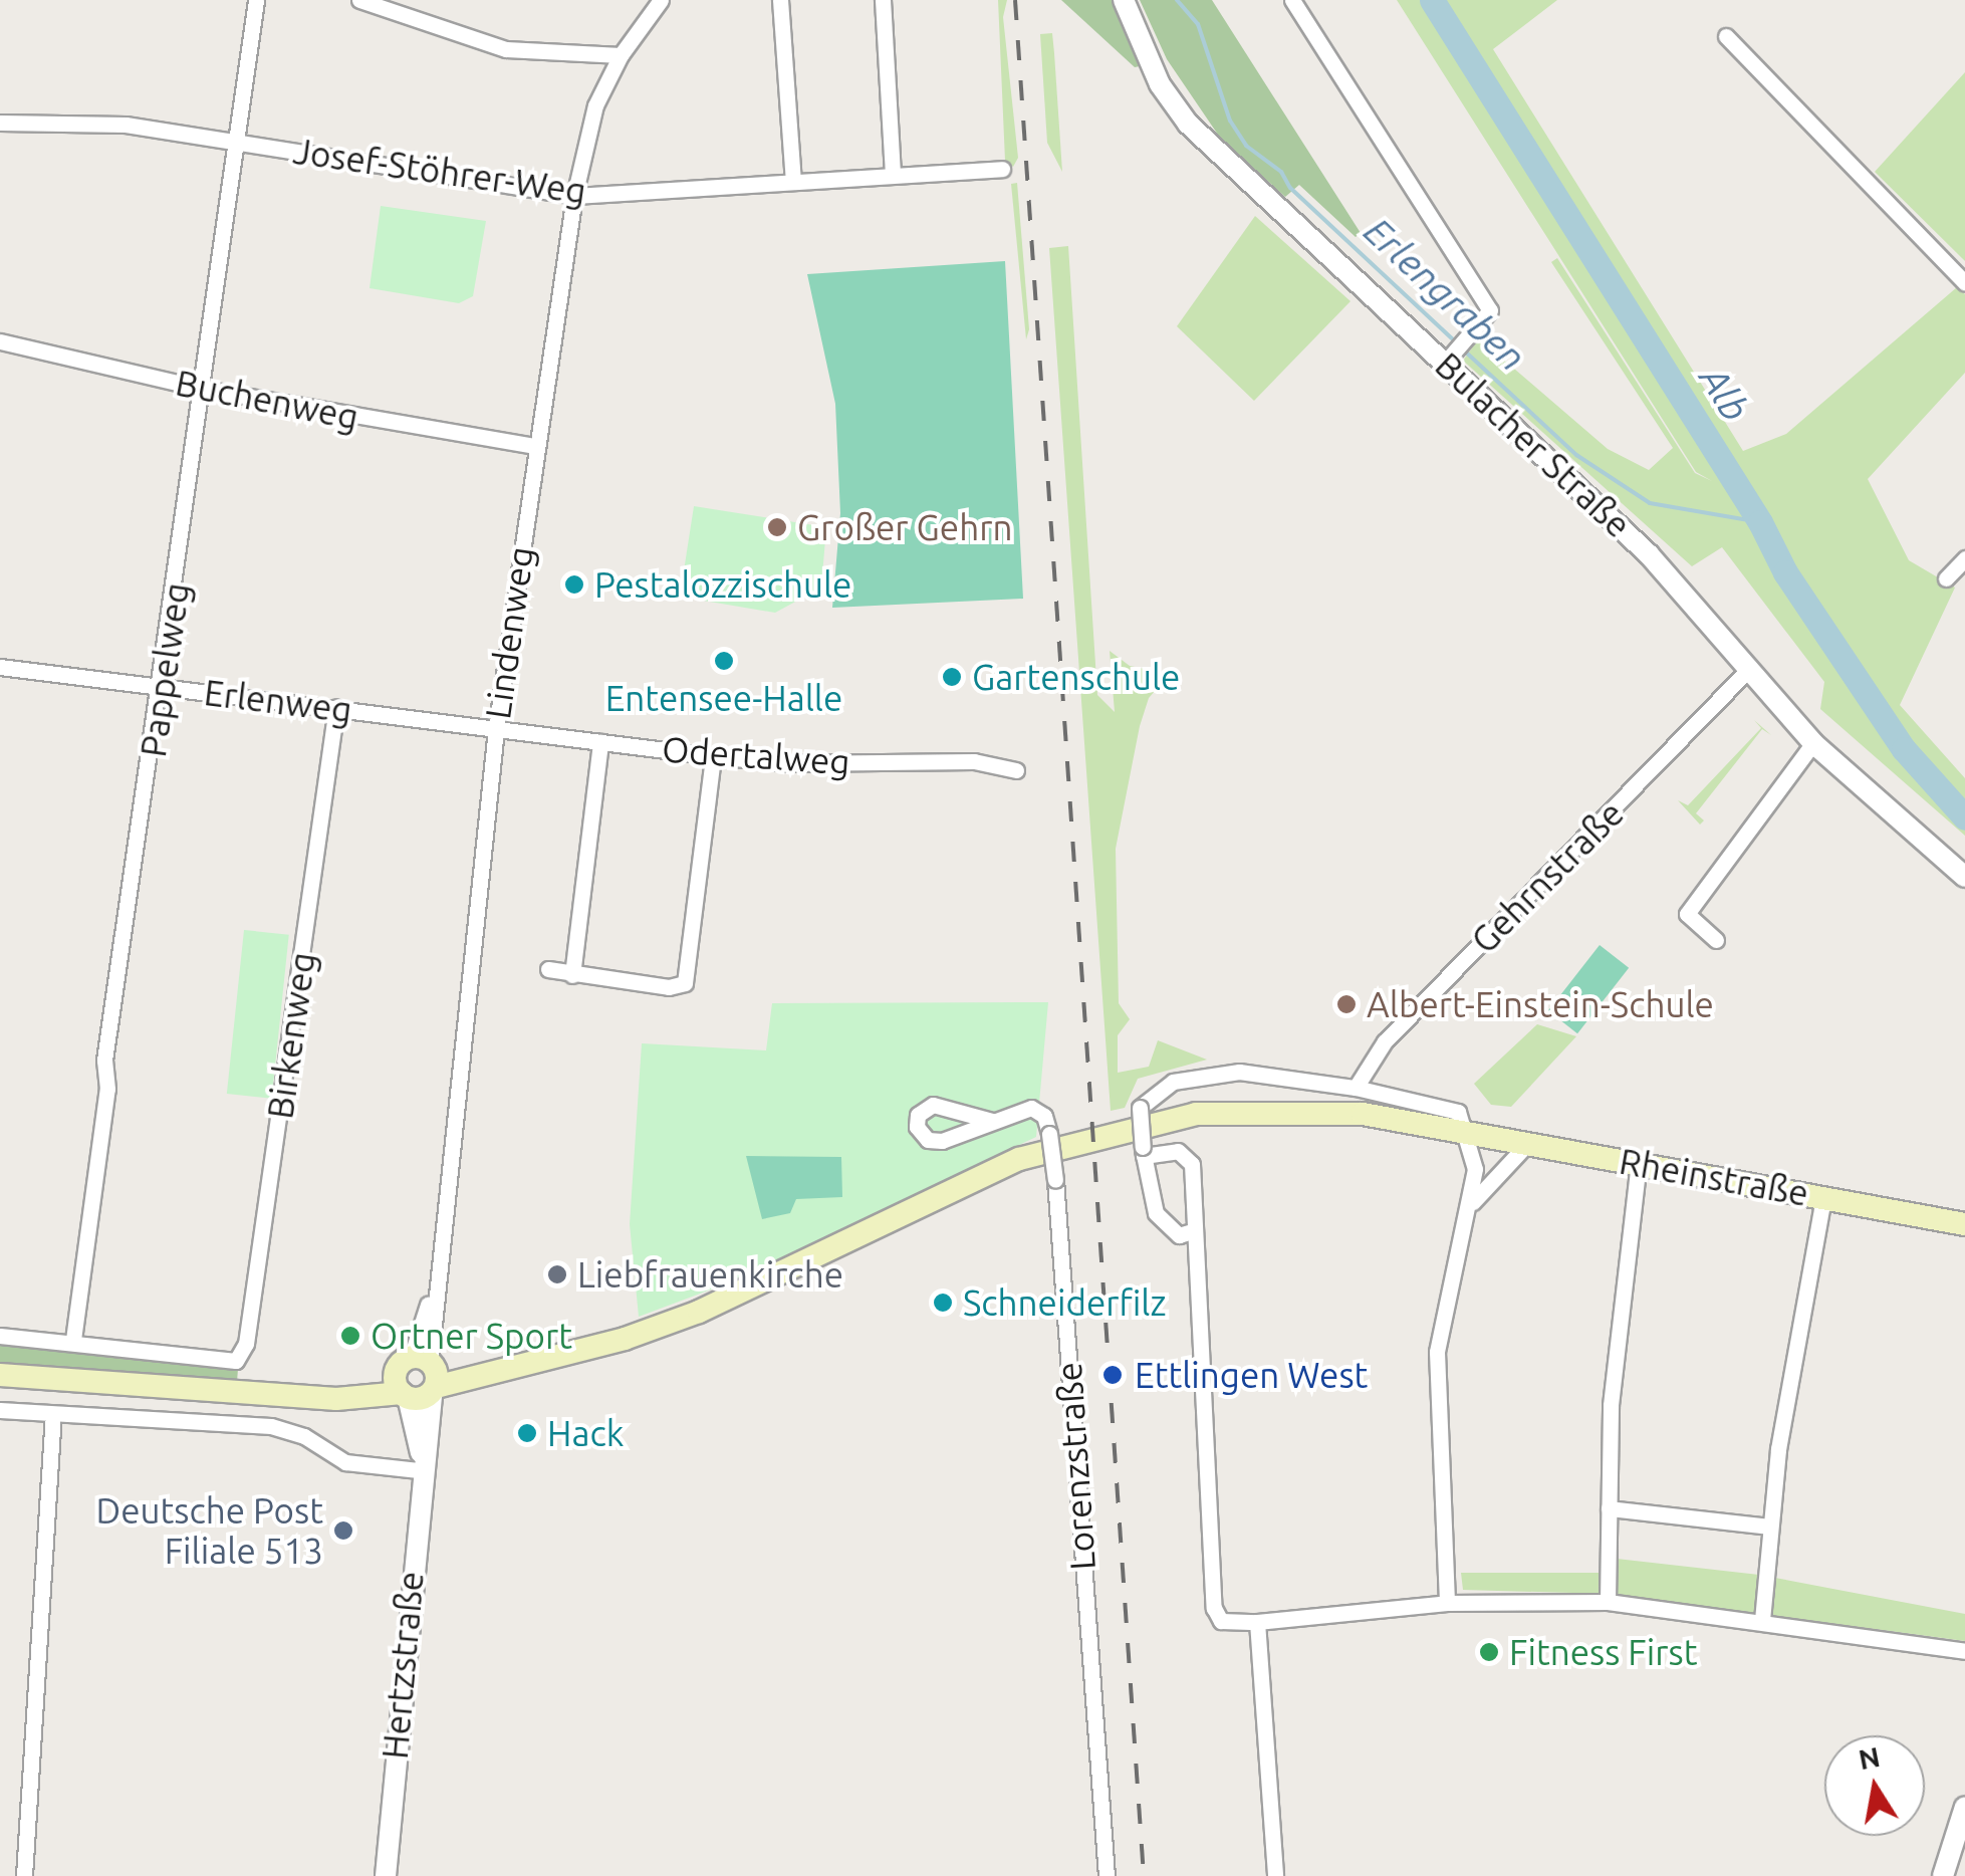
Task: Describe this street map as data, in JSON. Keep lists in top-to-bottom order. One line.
{"streets":{"main road":["Rheinstraße"],"street":["Josef-Stöhrer-Weg","Buchenweg","Bulacher Straße","Lindenweg","Pappelweg","Erlenweg","Odertalweg","Gehrnstraße","Birkenweg","Lorenzstraße","Hertzstraße"]},"crossings":[["Josef-Stöhrer-Weg","Lindenweg"],["Josef-Stöhrer-Weg","Pappelweg"],["Buchenweg","Lindenweg"],["Buchenweg","Pappelweg"],["Bulacher Straße","Gehrnstraße"],["Lindenweg","Erlenweg"],["Lindenweg","Odertalweg"],["Lindenweg","Rheinstraße"],["Lindenweg","Hertzstraße"],["Pappelweg","Erlenweg"],["Pappelweg","Birkenweg"],["Erlenweg","Odertalweg"],["Erlenweg","Birkenweg"],["Gehrnstraße","Rheinstraße"],["Rheinstraße","Hertzstraße"]],"water":["Erlengraben","Alb"],"places":["Großer Gehrn","Pestalozzischule","Entensee-Halle","Gartenschule","Albert-Einstein-Schule","Liebfrauenkirche","Schneiderfilz","Ortner Sport","Ettlingen West","Hack","Deutsche Post Filiale 513","Fitness First"],"north":"top"}
